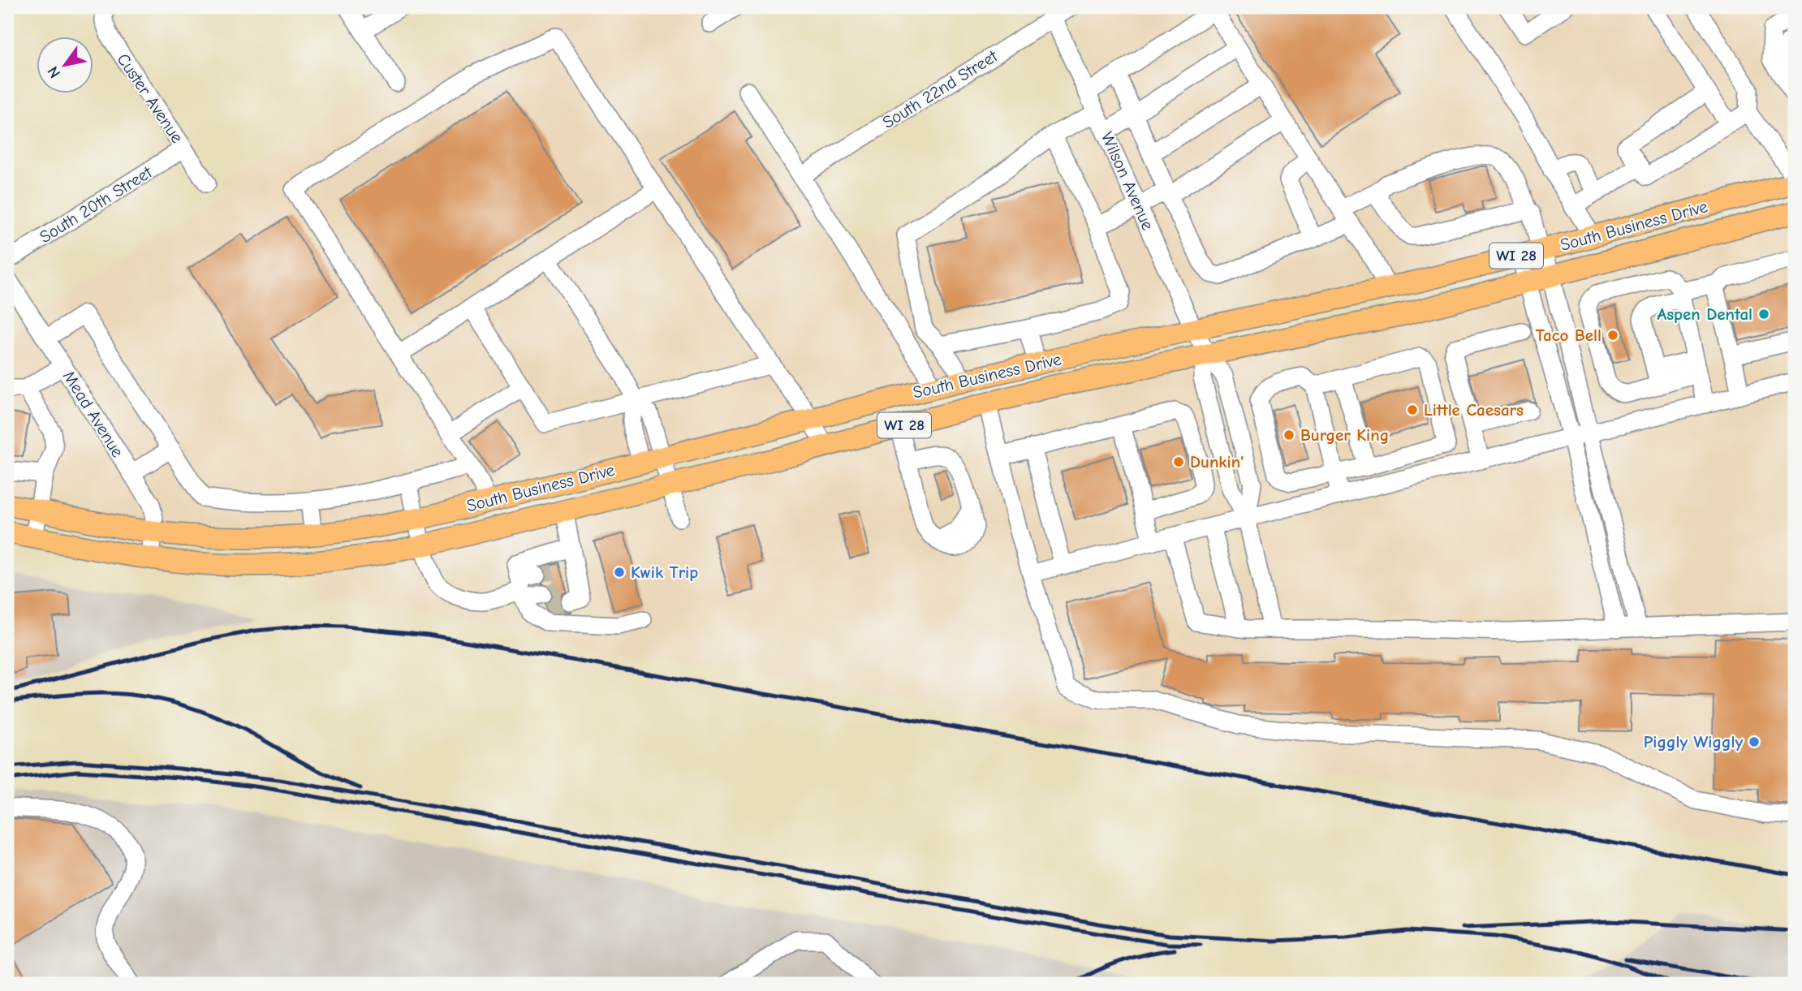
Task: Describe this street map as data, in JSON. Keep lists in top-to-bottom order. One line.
{"streets":{"main road":["South Business Drive","WI 28"],"street":["South 22nd Street","Custer Avenue","Wilson Avenue","South 20th Street","Mead Avenue"]},"crossings":[["South 22nd Street","Wilson Avenue"],["Custer Avenue","South 20th Street"],["Wilson Avenue","South Business Drive"],["South Business Drive","Mead Avenue"]],"places":["Aspen Dental","Taco Bell","Little Caesars","Burger King","Dunkin'","Kwik Trip","Piggly Wiggly"],"north":"bottom left"}
